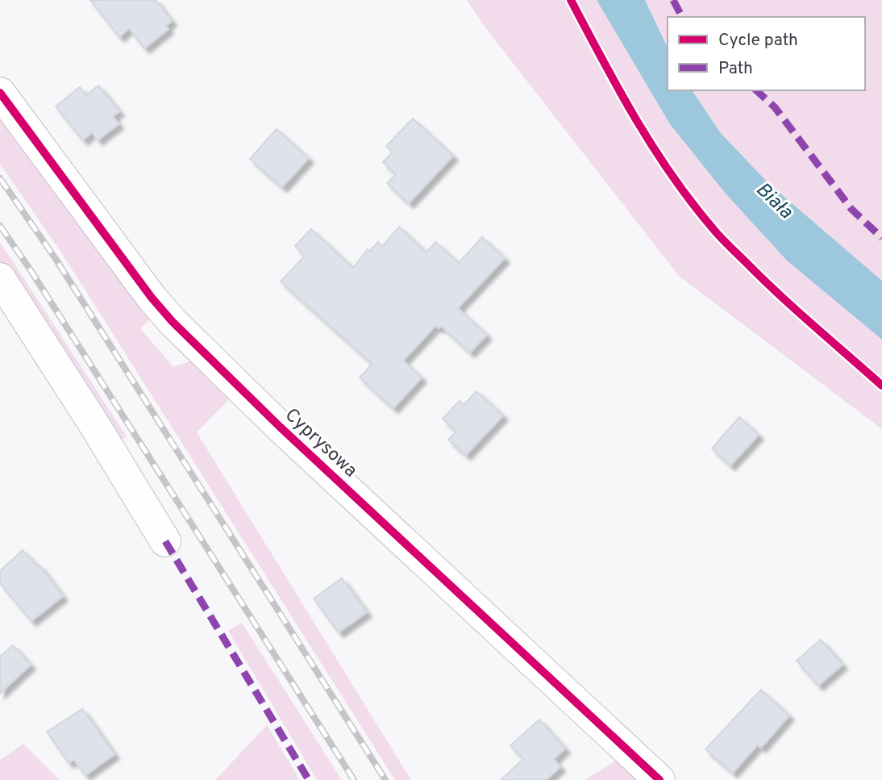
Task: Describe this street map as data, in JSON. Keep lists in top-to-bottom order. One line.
{"streets":{"street":["Cyprysowa"]},"water":["Biała"],"legend":["Cycle path","Path"]}
